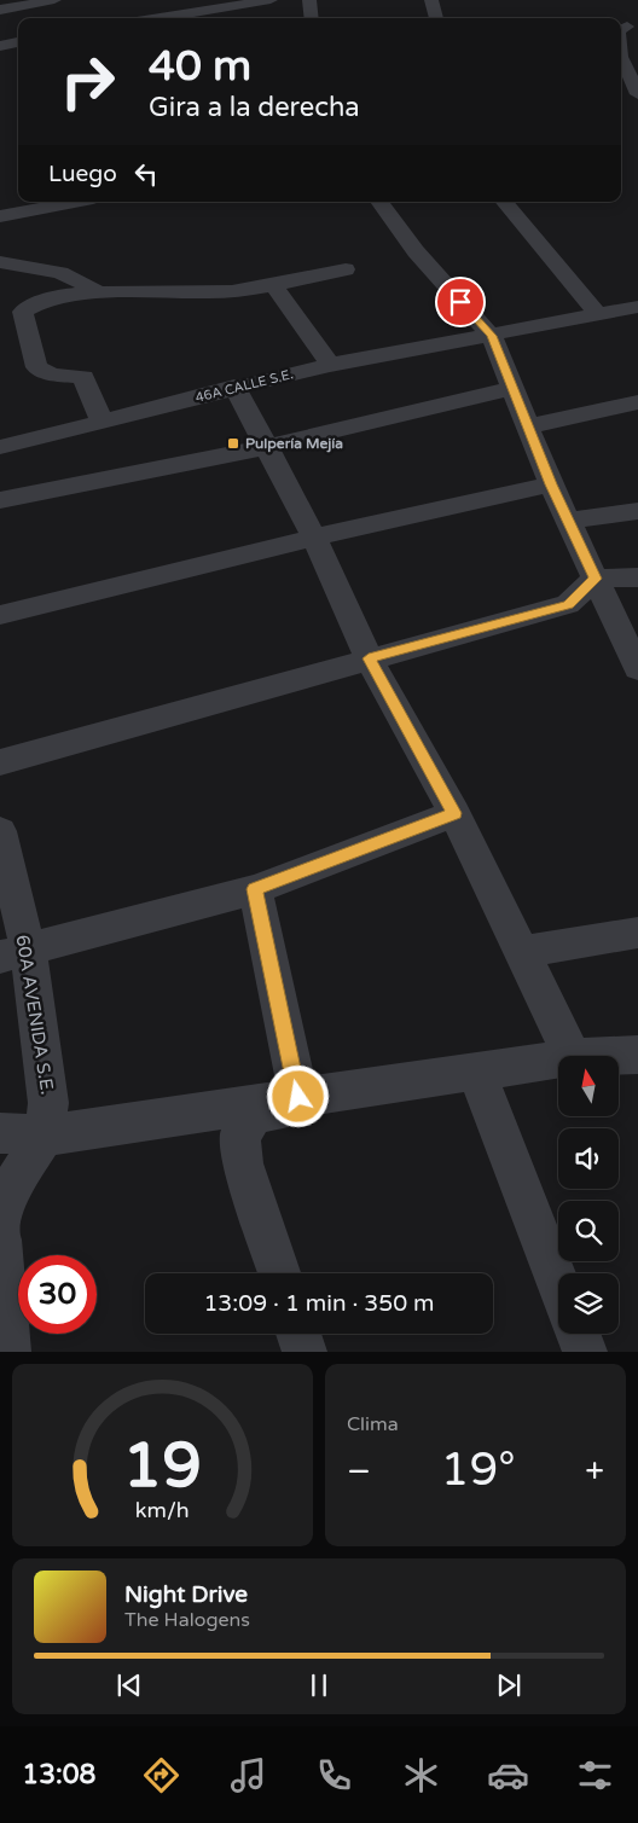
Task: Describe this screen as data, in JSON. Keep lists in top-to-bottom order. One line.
{"streets":{"street":["46A CALLE S.E.","60A AVENIDA S.E."]},"places":{"transit":["Pulpería Mejía"]},"north":"top","page":{"turn":["40 m","Gira a la derecha"],"then":"Luego","limit":"30","trip":"13:09 · 1 min · 350 m","tile":"Clima","heat":["−","19°","+"],"song":["Night Drive","The Halogens"],"tabs":"13:08","gauge":["19","km/h"]}}
